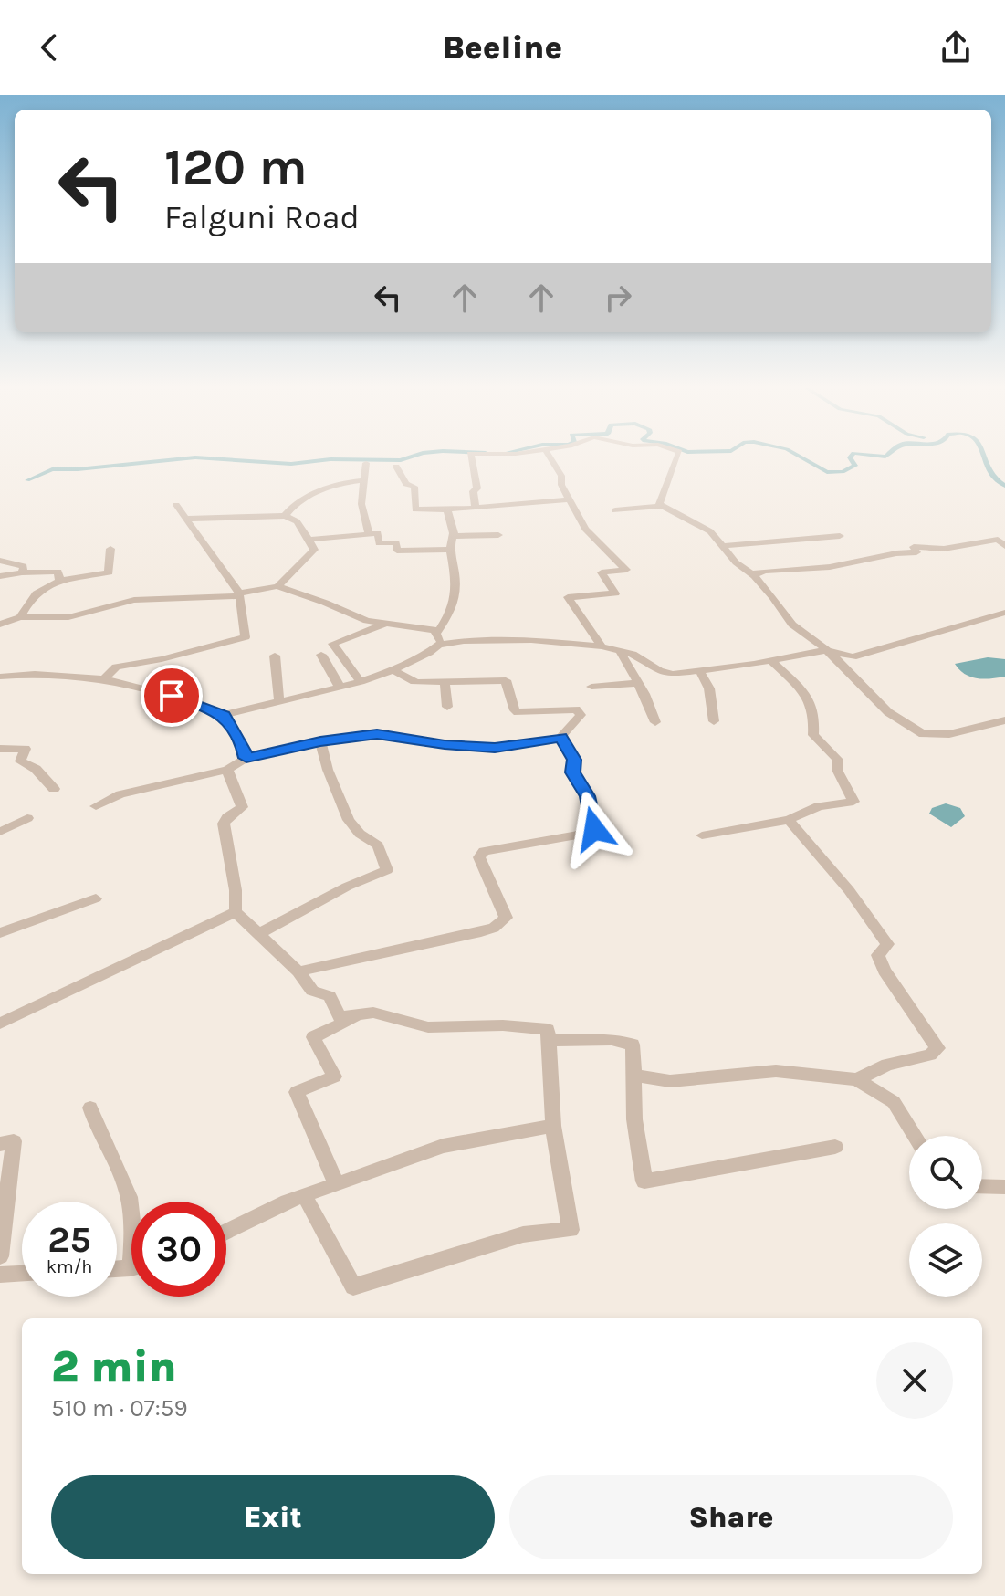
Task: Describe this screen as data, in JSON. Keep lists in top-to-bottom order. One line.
{"page":{"header":"Beeline","turn":["120 m","Falguni Road"],"speed":"25 km/h","limit":"30","heading":["2 min","510 m · 07:59"],"buttons":["Exit","Share"]}}
